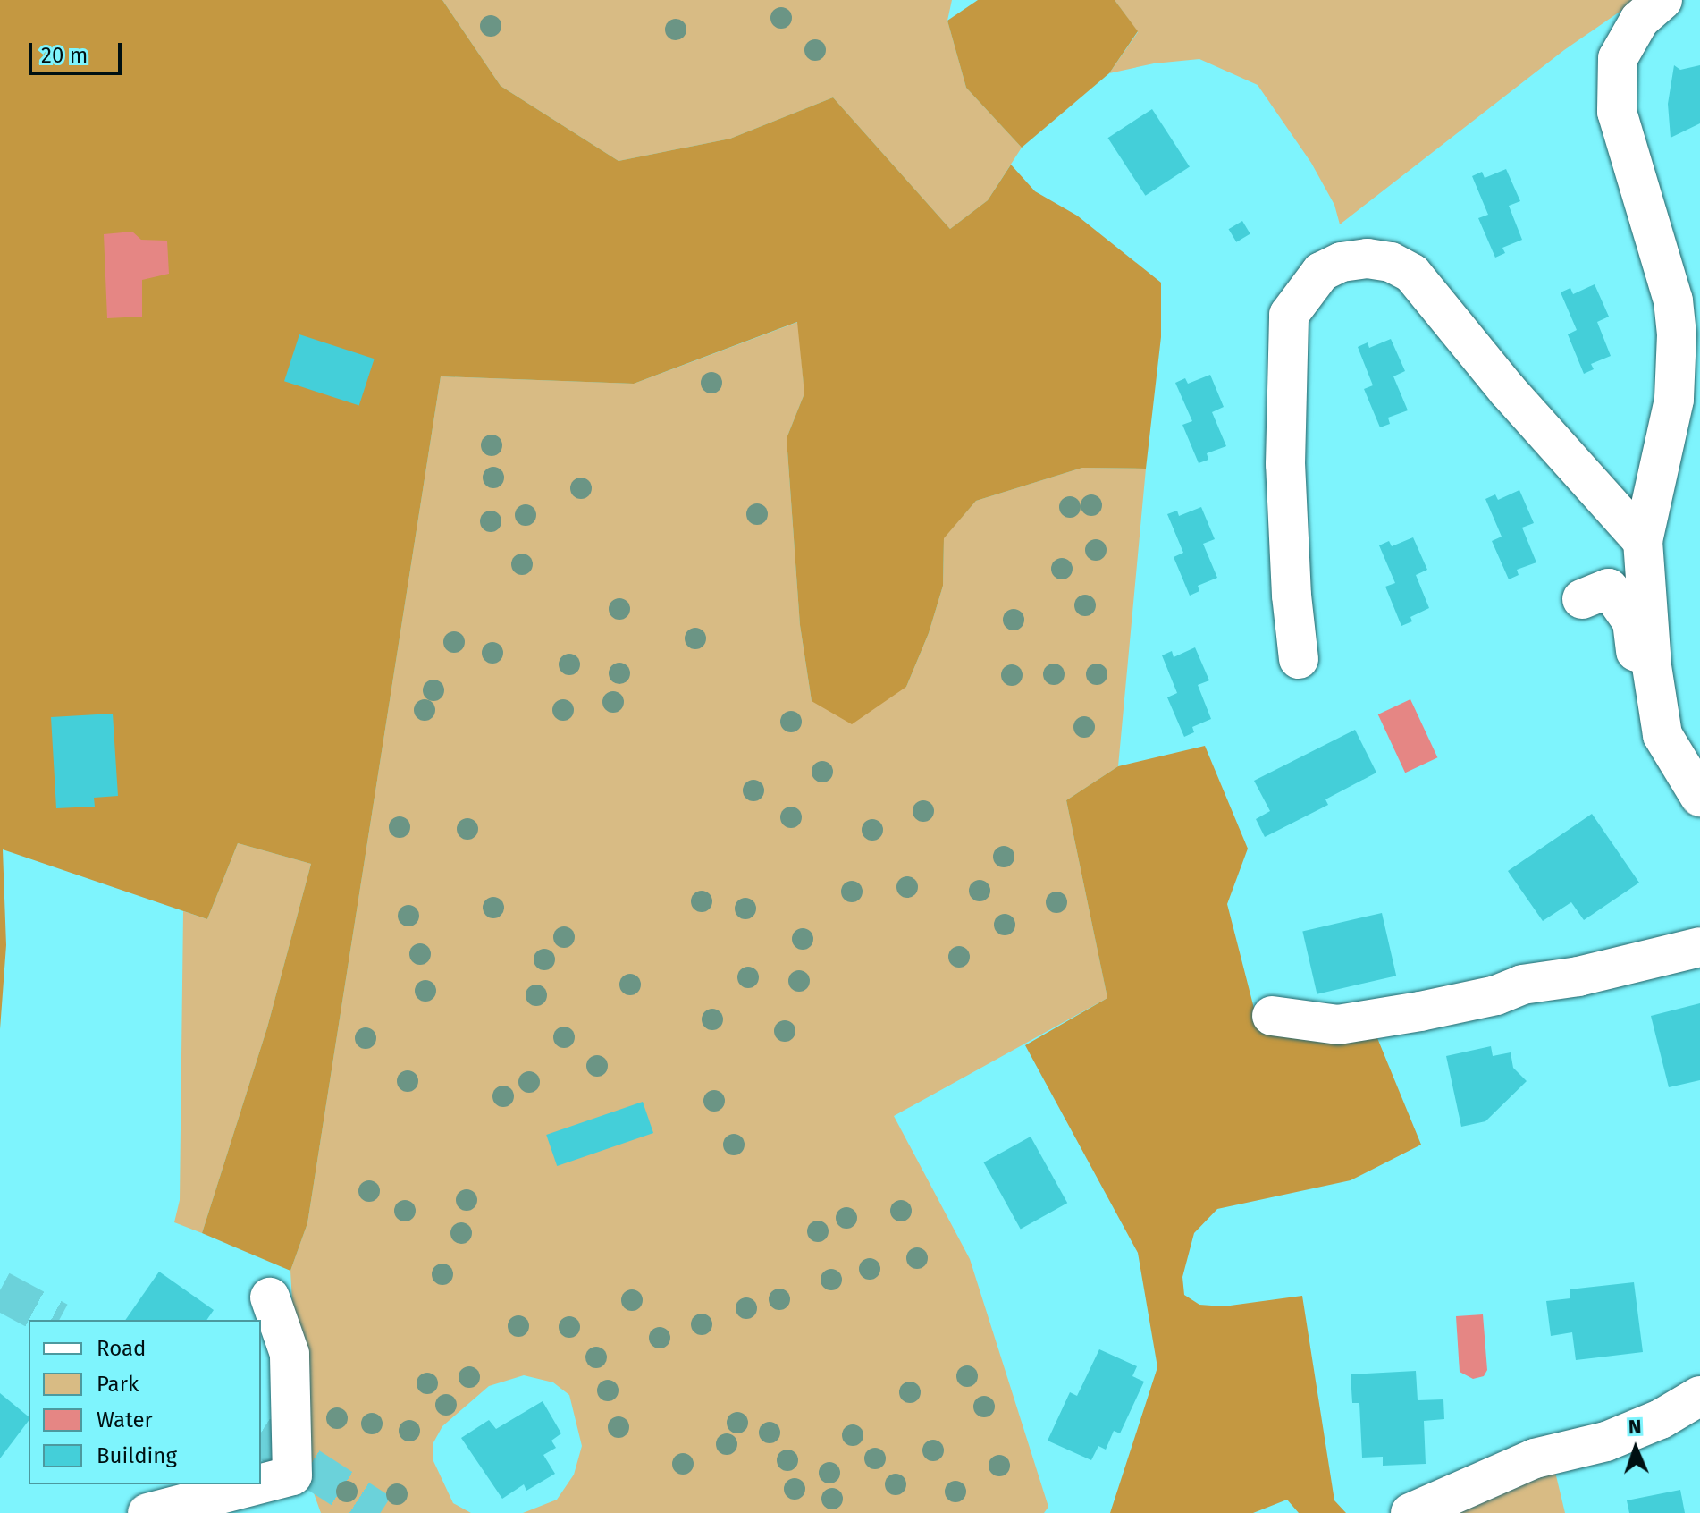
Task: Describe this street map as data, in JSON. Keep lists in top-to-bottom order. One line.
{"legend":["Road","Park","Water","Building"],"scale_bar":"20 m","north":"top"}
